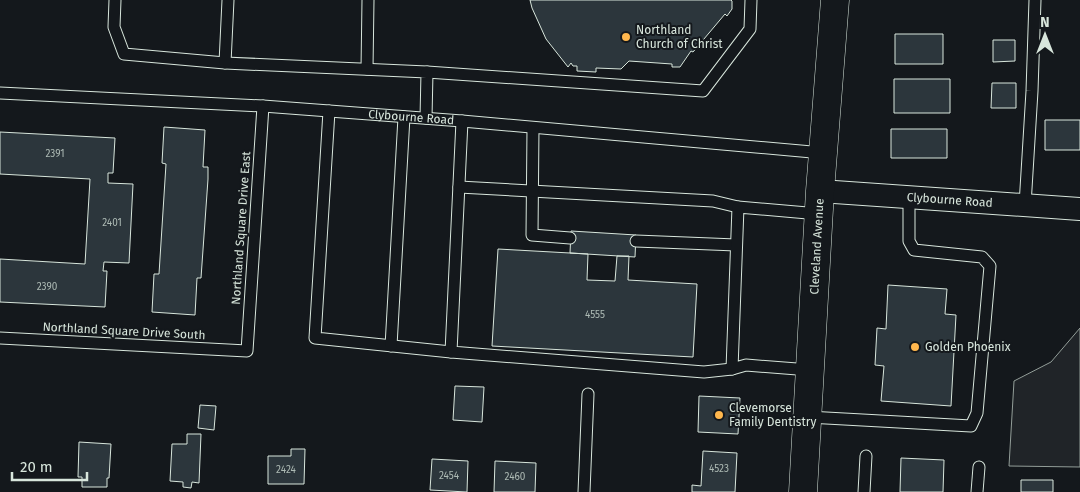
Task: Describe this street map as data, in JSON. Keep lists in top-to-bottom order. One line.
{"streets":{"main road":["Cleveland Avenue"],"street":["Clybourne Road"],"lane":["Northland Square Drive East","Northland Square Drive South"]},"crossings":[["Clybourne Road","Northland Square Drive East"],["Clybourne Road","Cleveland Avenue"],["Northland Square Drive East","Northland Square Drive South"]],"places":["Northland Church of Christ","Golden Phoenix","Clevemorse Family Dentistry"],"house_numbers":["2391","2401","2390","4555","4523","2424","2454","2460"],"scale_bar":"20 m","north":"top"}
